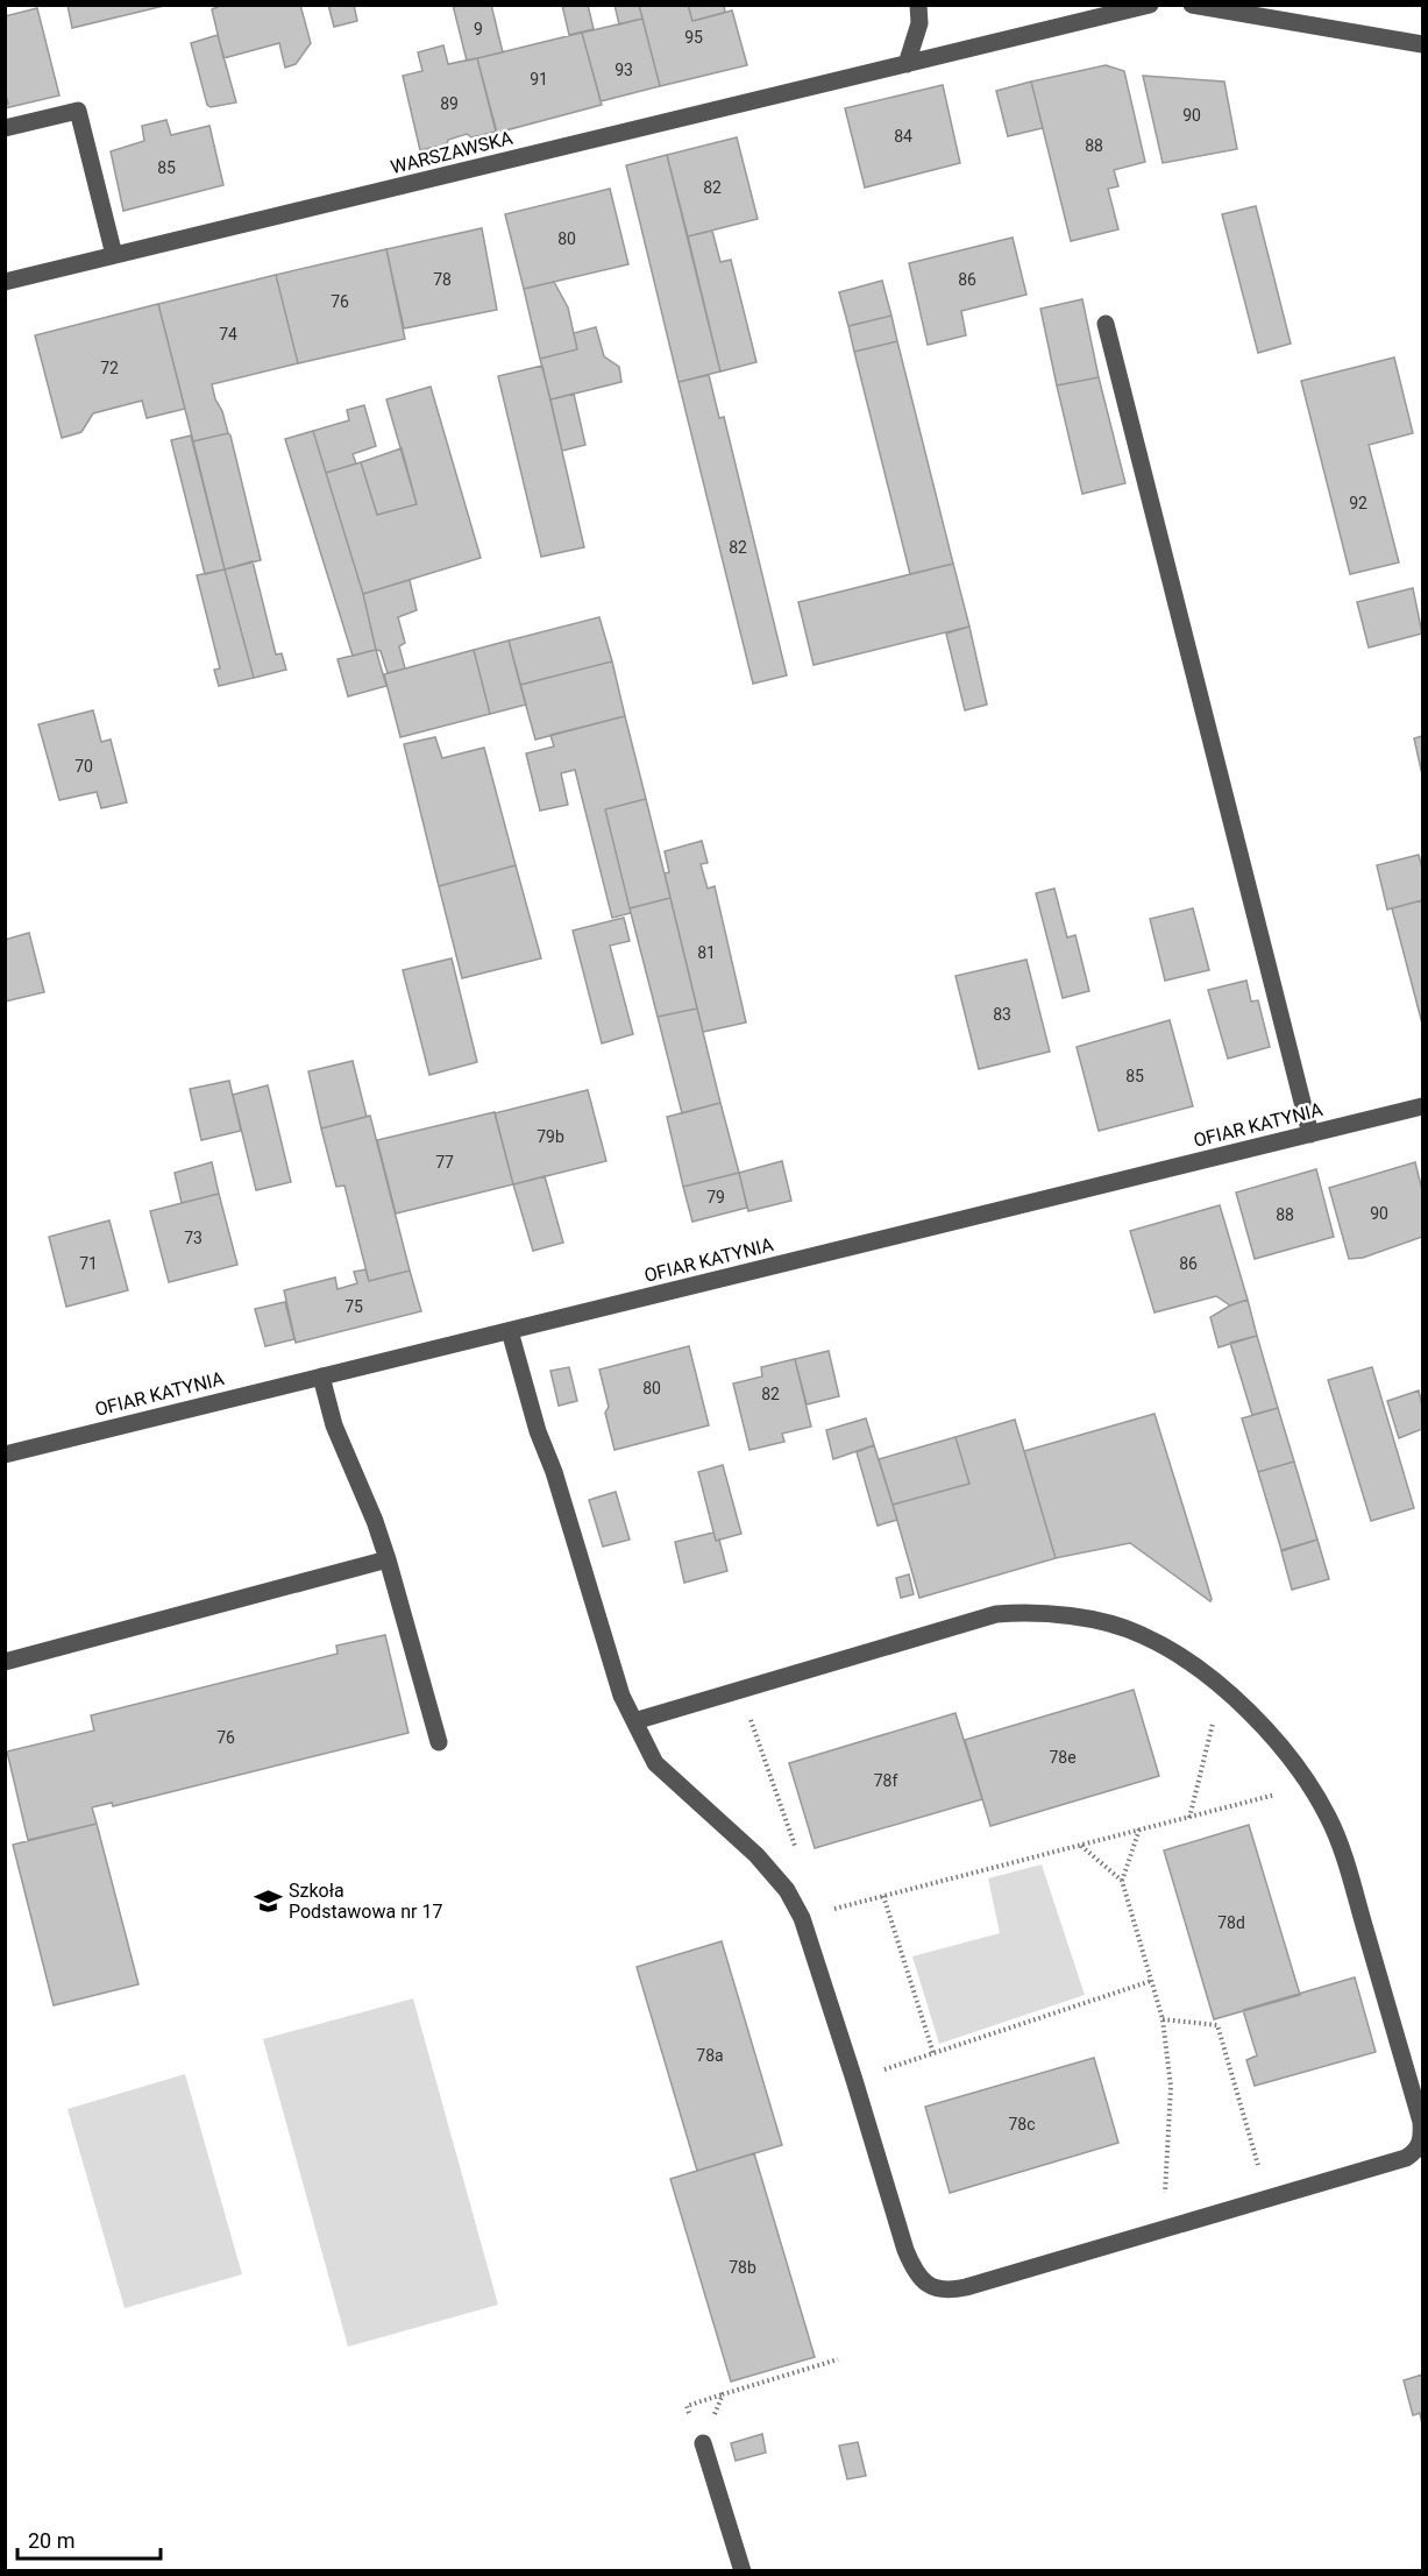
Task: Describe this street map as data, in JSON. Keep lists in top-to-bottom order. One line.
{"streets":{"street":["WARSZAWSKA","OFIAR KATYNIA"]},"places":{"school or university":["Szkoła Podstawowa nr 17"]},"house_numbers":["9","95","93","91","89","90","84","88","85","82","80","78","86","76","74","72","92","82","70","81","83","85","79b","77","79","90","88","73","71","86","75","80","82","76","78e","78f","78d","78a","78c","78b"],"scale_bar":"20 m"}
